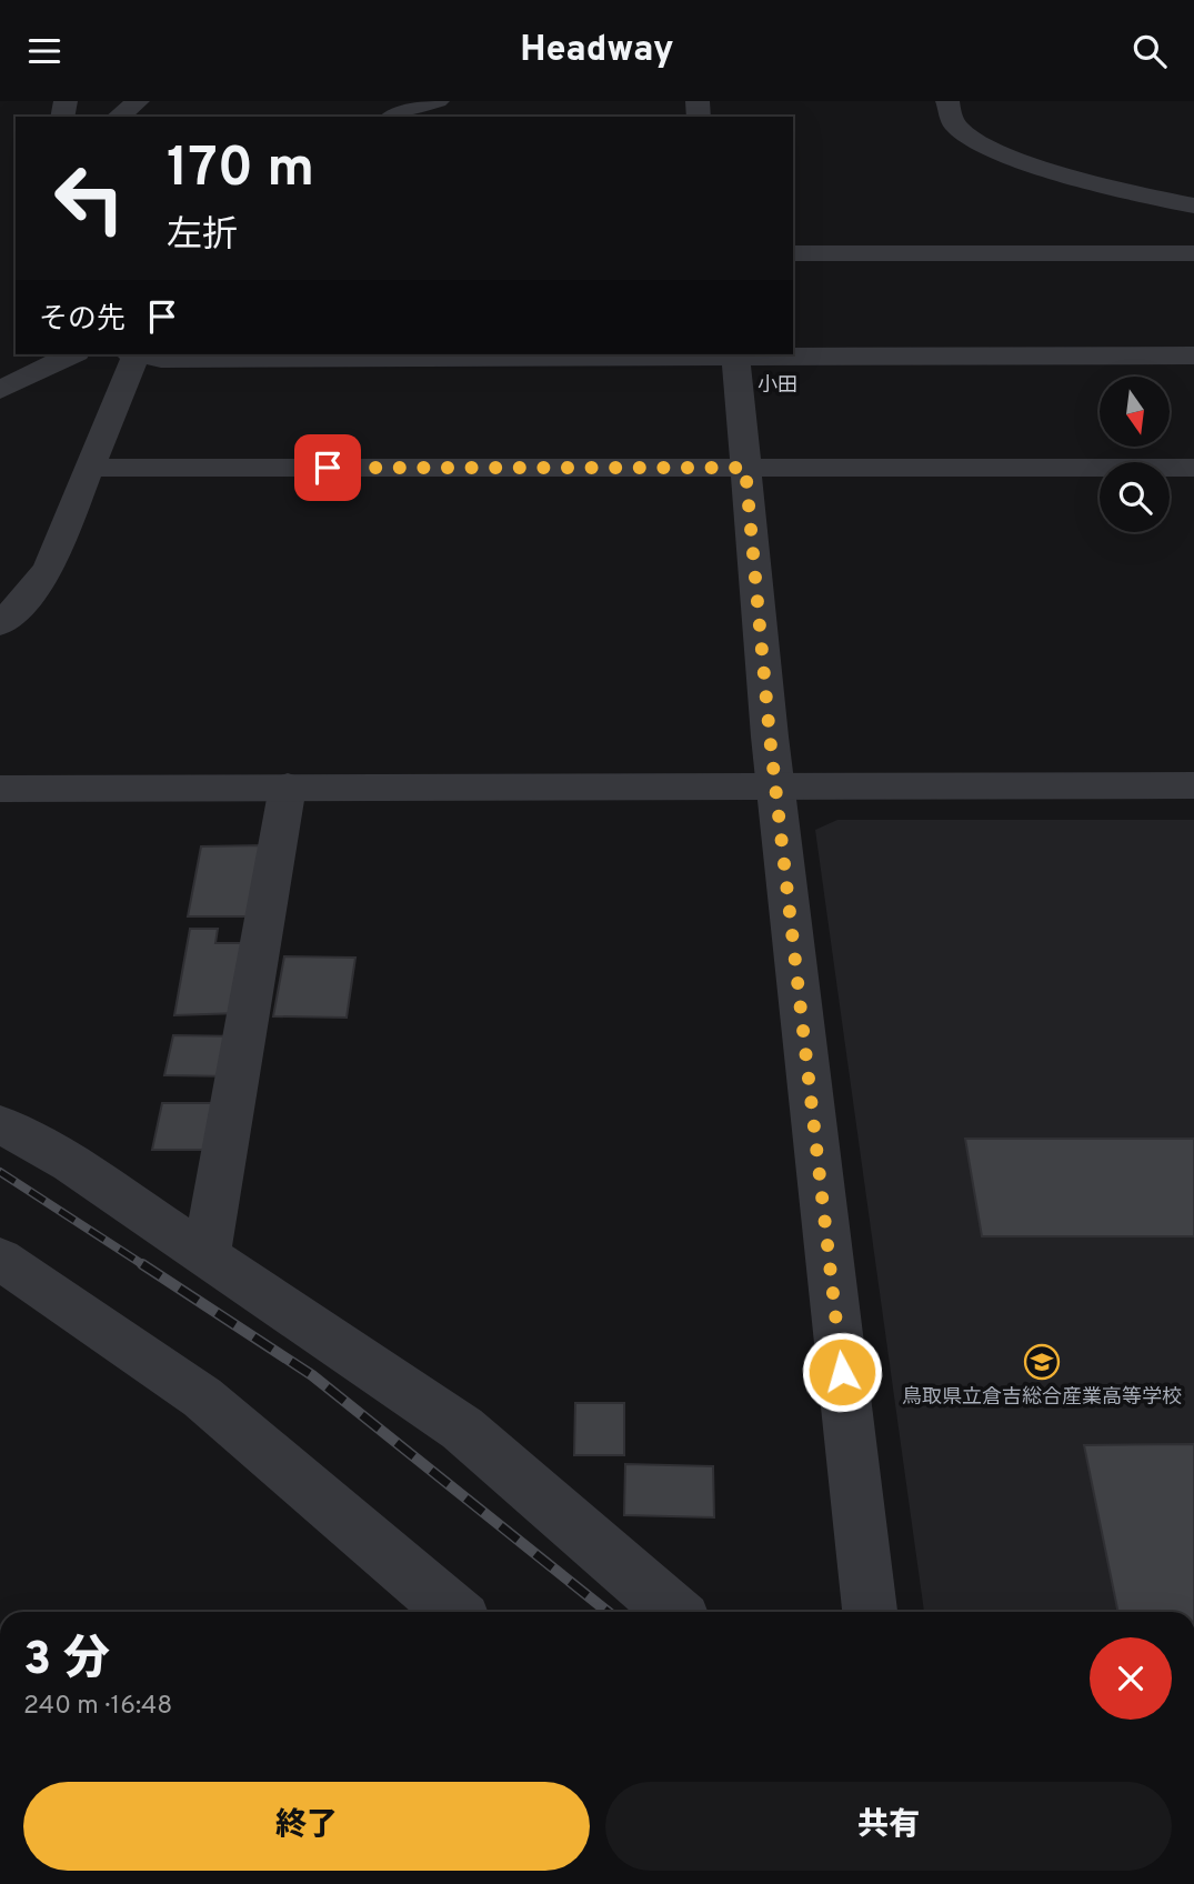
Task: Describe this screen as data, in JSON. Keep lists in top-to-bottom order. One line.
{"districts":["小田"],"places":{"school or university":["鳥取県立倉吉総合産業高等学校"]},"north":"bottom","page":{"header":"Headway","turn":["170 m","左折"],"then":"その先","heading":["3 分","240 m · 16:48"],"buttons":["終了","共有"]}}
